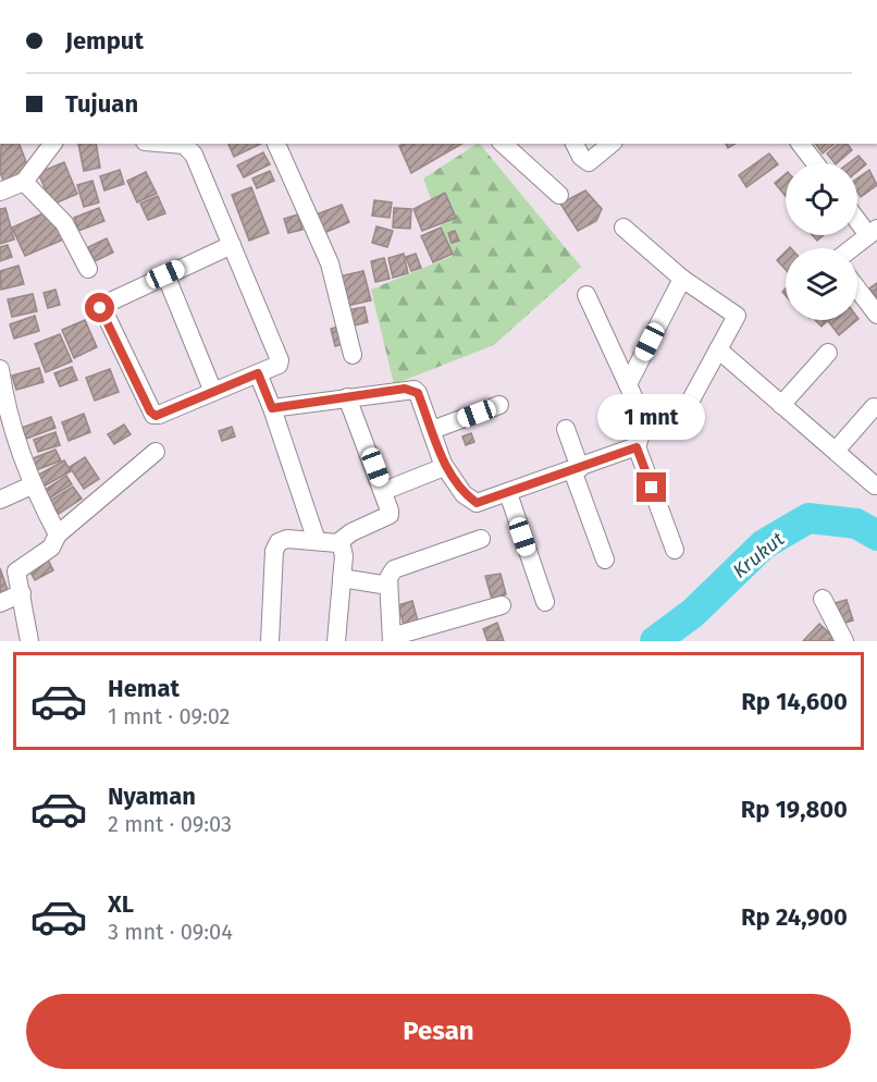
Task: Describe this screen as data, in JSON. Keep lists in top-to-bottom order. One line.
{"water":["Krukut"],"page":{"banner":["Jemput","Tujuan"],"bubble":"1 mnt","list":[{"name":"Hemat","note":"1 mnt · 09:02","value":"Rp 14,600"},{"name":"Nyaman","note":"2 mnt · 09:03","value":"Rp 19,800"},{"name":"XL","note":"3 mnt · 09:04","value":"Rp 24,900"}],"buttons":"Pesan"}}
